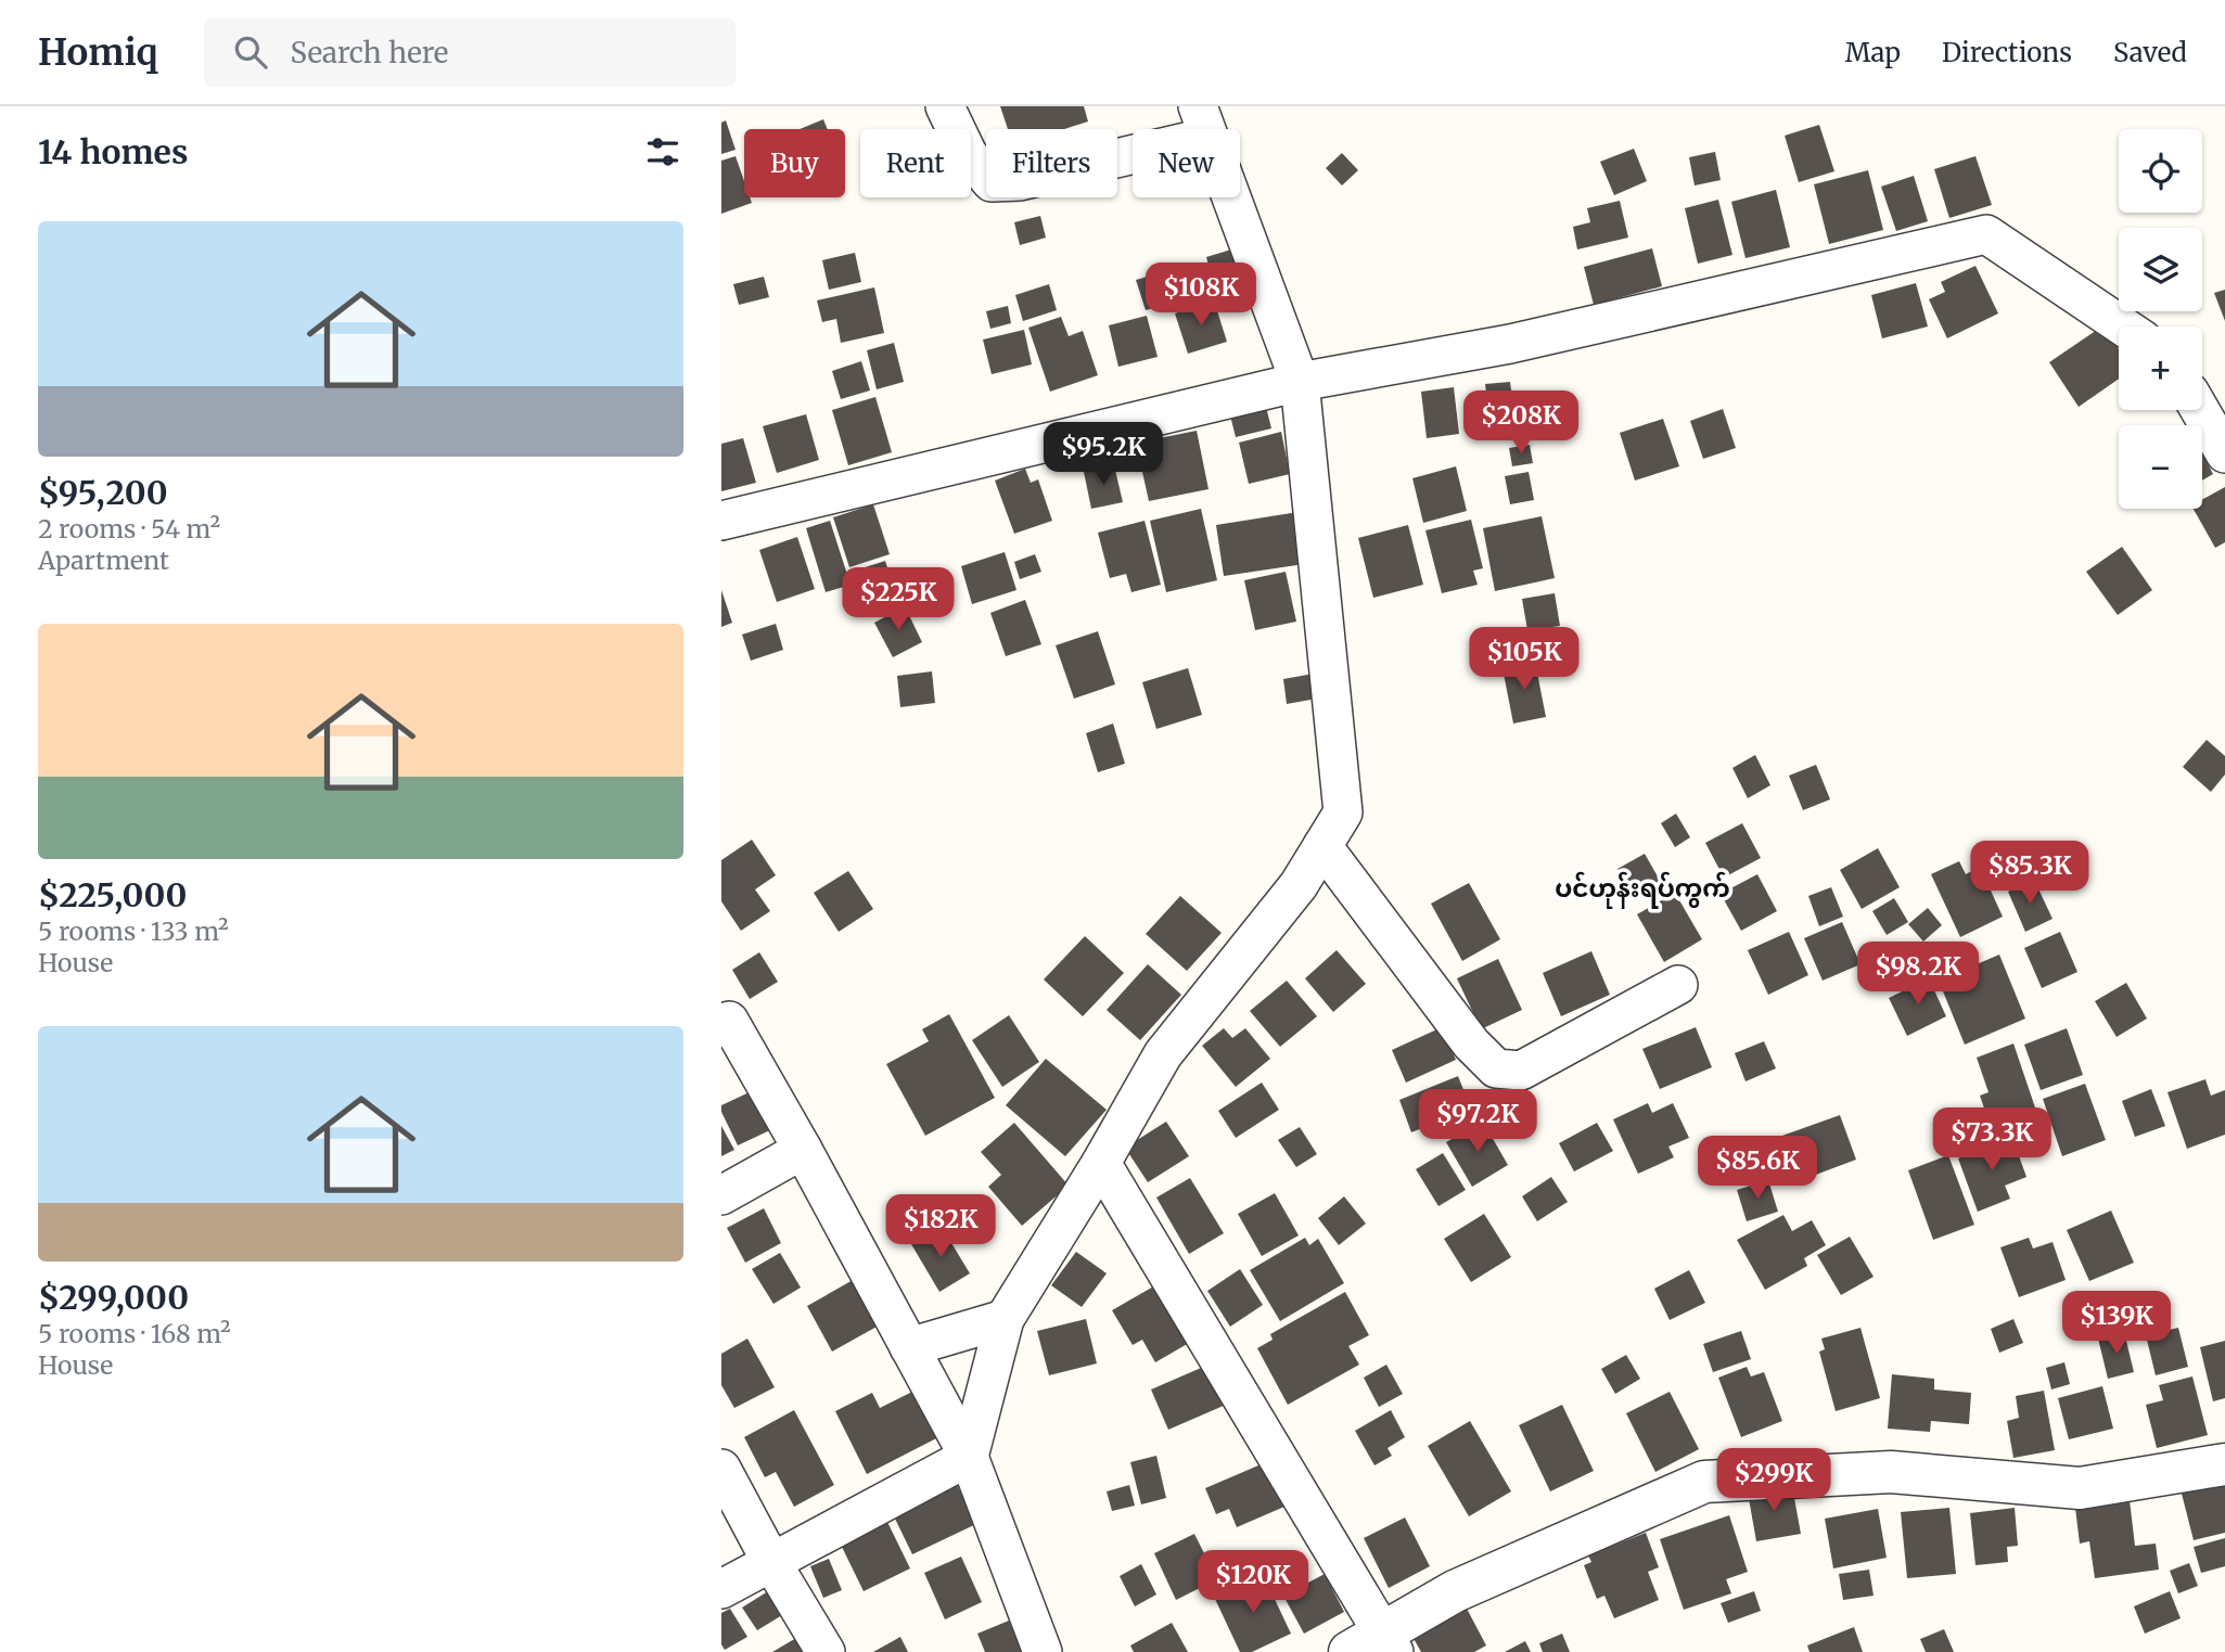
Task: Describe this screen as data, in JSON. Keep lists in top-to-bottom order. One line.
{"districts":["ပင်ဟုန်းရပ်ကွက်"],"page":{"header":"Homiq","search":"Search here","nav":["Map","Directions","Saved"],"heading":"14 homes","map_buttons":["+","−"],"chip":["Buy","Rent","Filters","New"],"list":[{"name":"$95,200","note":"2 rooms · 54 m² · Apartment"},{"name":"$225,000","note":"5 rooms · 133 m² · House"},{"name":"$299,000","note":"5 rooms · 168 m² · House"}],"price":["$108K","$208K","$95.2K","$225K","$105K","$85.3K","$98.2K","$97.2K","$73.3K","$85.6K","$182K","$139K","$299K","$120K"]}}
